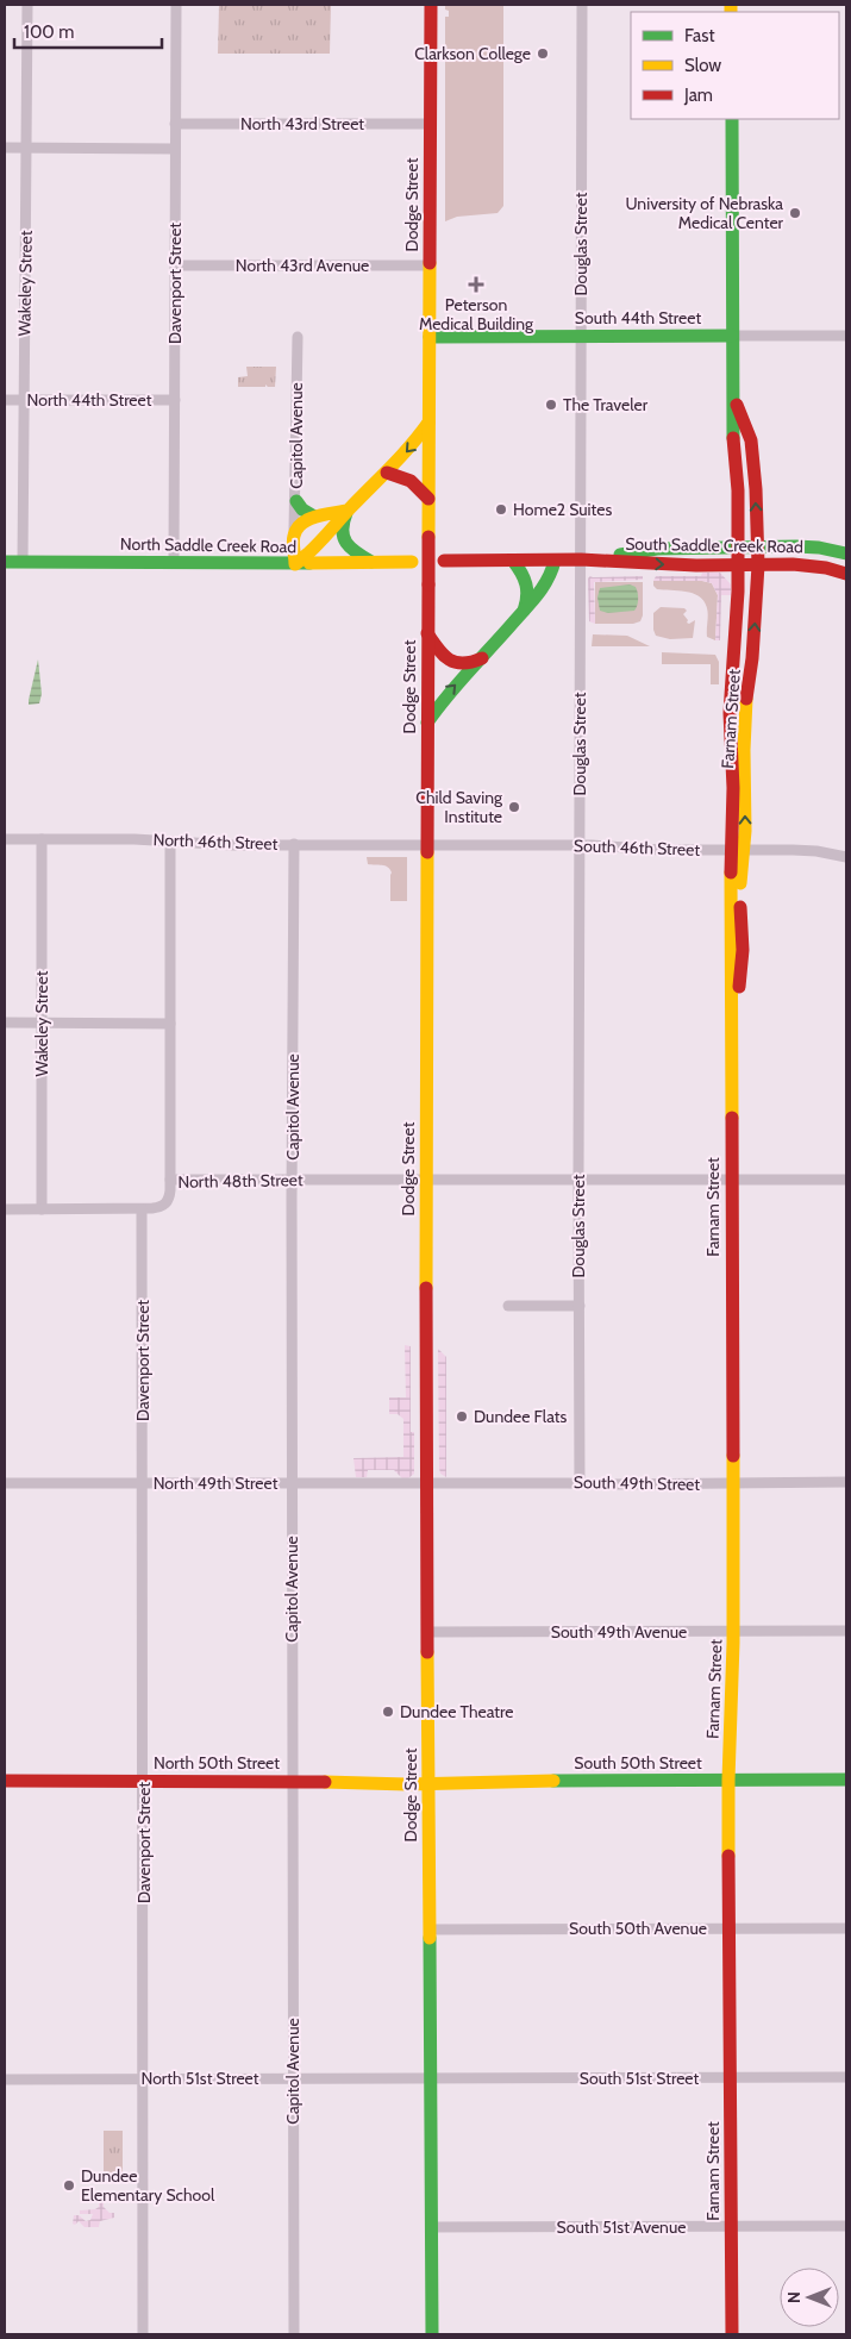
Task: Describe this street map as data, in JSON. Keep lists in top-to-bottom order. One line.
{"streets":{"main road":["Dodge Street","South 44th Street","North Saddle Creek Road","South Saddle Creek Road","Farnam Street","North 50th Street","South 50th Street"],"street":["North 43rd Street","Douglas Street","North 43rd Avenue","Wakeley Street","Davenport Street","North 44th Street","Capitol Avenue","North 46th Street","South 46th Street","North 48th Street","North 49th Street","South 49th Street","South 49th Avenue","South 50th Avenue","North 51st Street","South 51st Street","South 51st Avenue"]},"crossings":[["North 43rd Street","Dodge Street"],["North 43rd Street","Davenport Street"],["Dodge Street","North 43rd Avenue"],["Dodge Street","South 44th Street"],["Dodge Street","North 46th Street"],["Dodge Street","South 46th Street"],["Dodge Street","North 48th Street"],["Dodge Street","North 49th Street"],["Dodge Street","South 49th Street"],["Dodge Street","South 49th Avenue"],["Dodge Street","North 50th Street"],["Dodge Street","South 50th Street"],["Dodge Street","South 50th Avenue"],["Dodge Street","North 51st Street"],["Dodge Street","South 51st Street"],["Dodge Street","South 51st Avenue"],["Douglas Street","South 44th Street"],["Douglas Street","South Saddle Creek Road"],["Douglas Street","South 46th Street"],["Douglas Street","North 48th Street"],["Douglas Street","South 49th Street"],["North 43rd Avenue","Davenport Street"],["Wakeley Street","North 44th Street"],["Wakeley Street","North Saddle Creek Road"],["Wakeley Street","North 46th Street"],["Wakeley Street","North 48th Street"],["Davenport Street","North 44th Street"],["Davenport Street","North Saddle Creek Road"],["Davenport Street","North 48th Street"],["Davenport Street","North 49th Street"],["Davenport Street","North 50th Street"],["Davenport Street","North 51st Street"],["South 44th Street","Farnam Street"],["Capitol Avenue","North 46th Street"],["Capitol Avenue","North 48th Street"],["Capitol Avenue","North 49th Street"],["Capitol Avenue","North 50th Street"],["Capitol Avenue","North 51st Street"],["South Saddle Creek Road","Farnam Street"],["Farnam Street","South 46th Street"],["Farnam Street","North 48th Street"],["Farnam Street","South 49th Street"],["Farnam Street","South 49th Avenue"],["Farnam Street","South 50th Street"],["Farnam Street","South 50th Avenue"],["Farnam Street","South 51st Street"],["Farnam Street","South 51st Avenue"],["North 46th Street","South 46th Street"],["North 49th Street","South 49th Street"],["North 50th Street","South 50th Street"],["North 51st Street","South 51st Street"]],"places":{"other":["Clarkson College","University of Nebraska Medical Center","The Traveler","Home2 Suites","Child Saving Institute","Dundee Flats","Dundee Theatre","Dundee Elementary School"],"health":["Peterson Medical Building"]},"legend":["Fast","Slow","Jam"],"scale_bar":"100 m","north":"left"}
